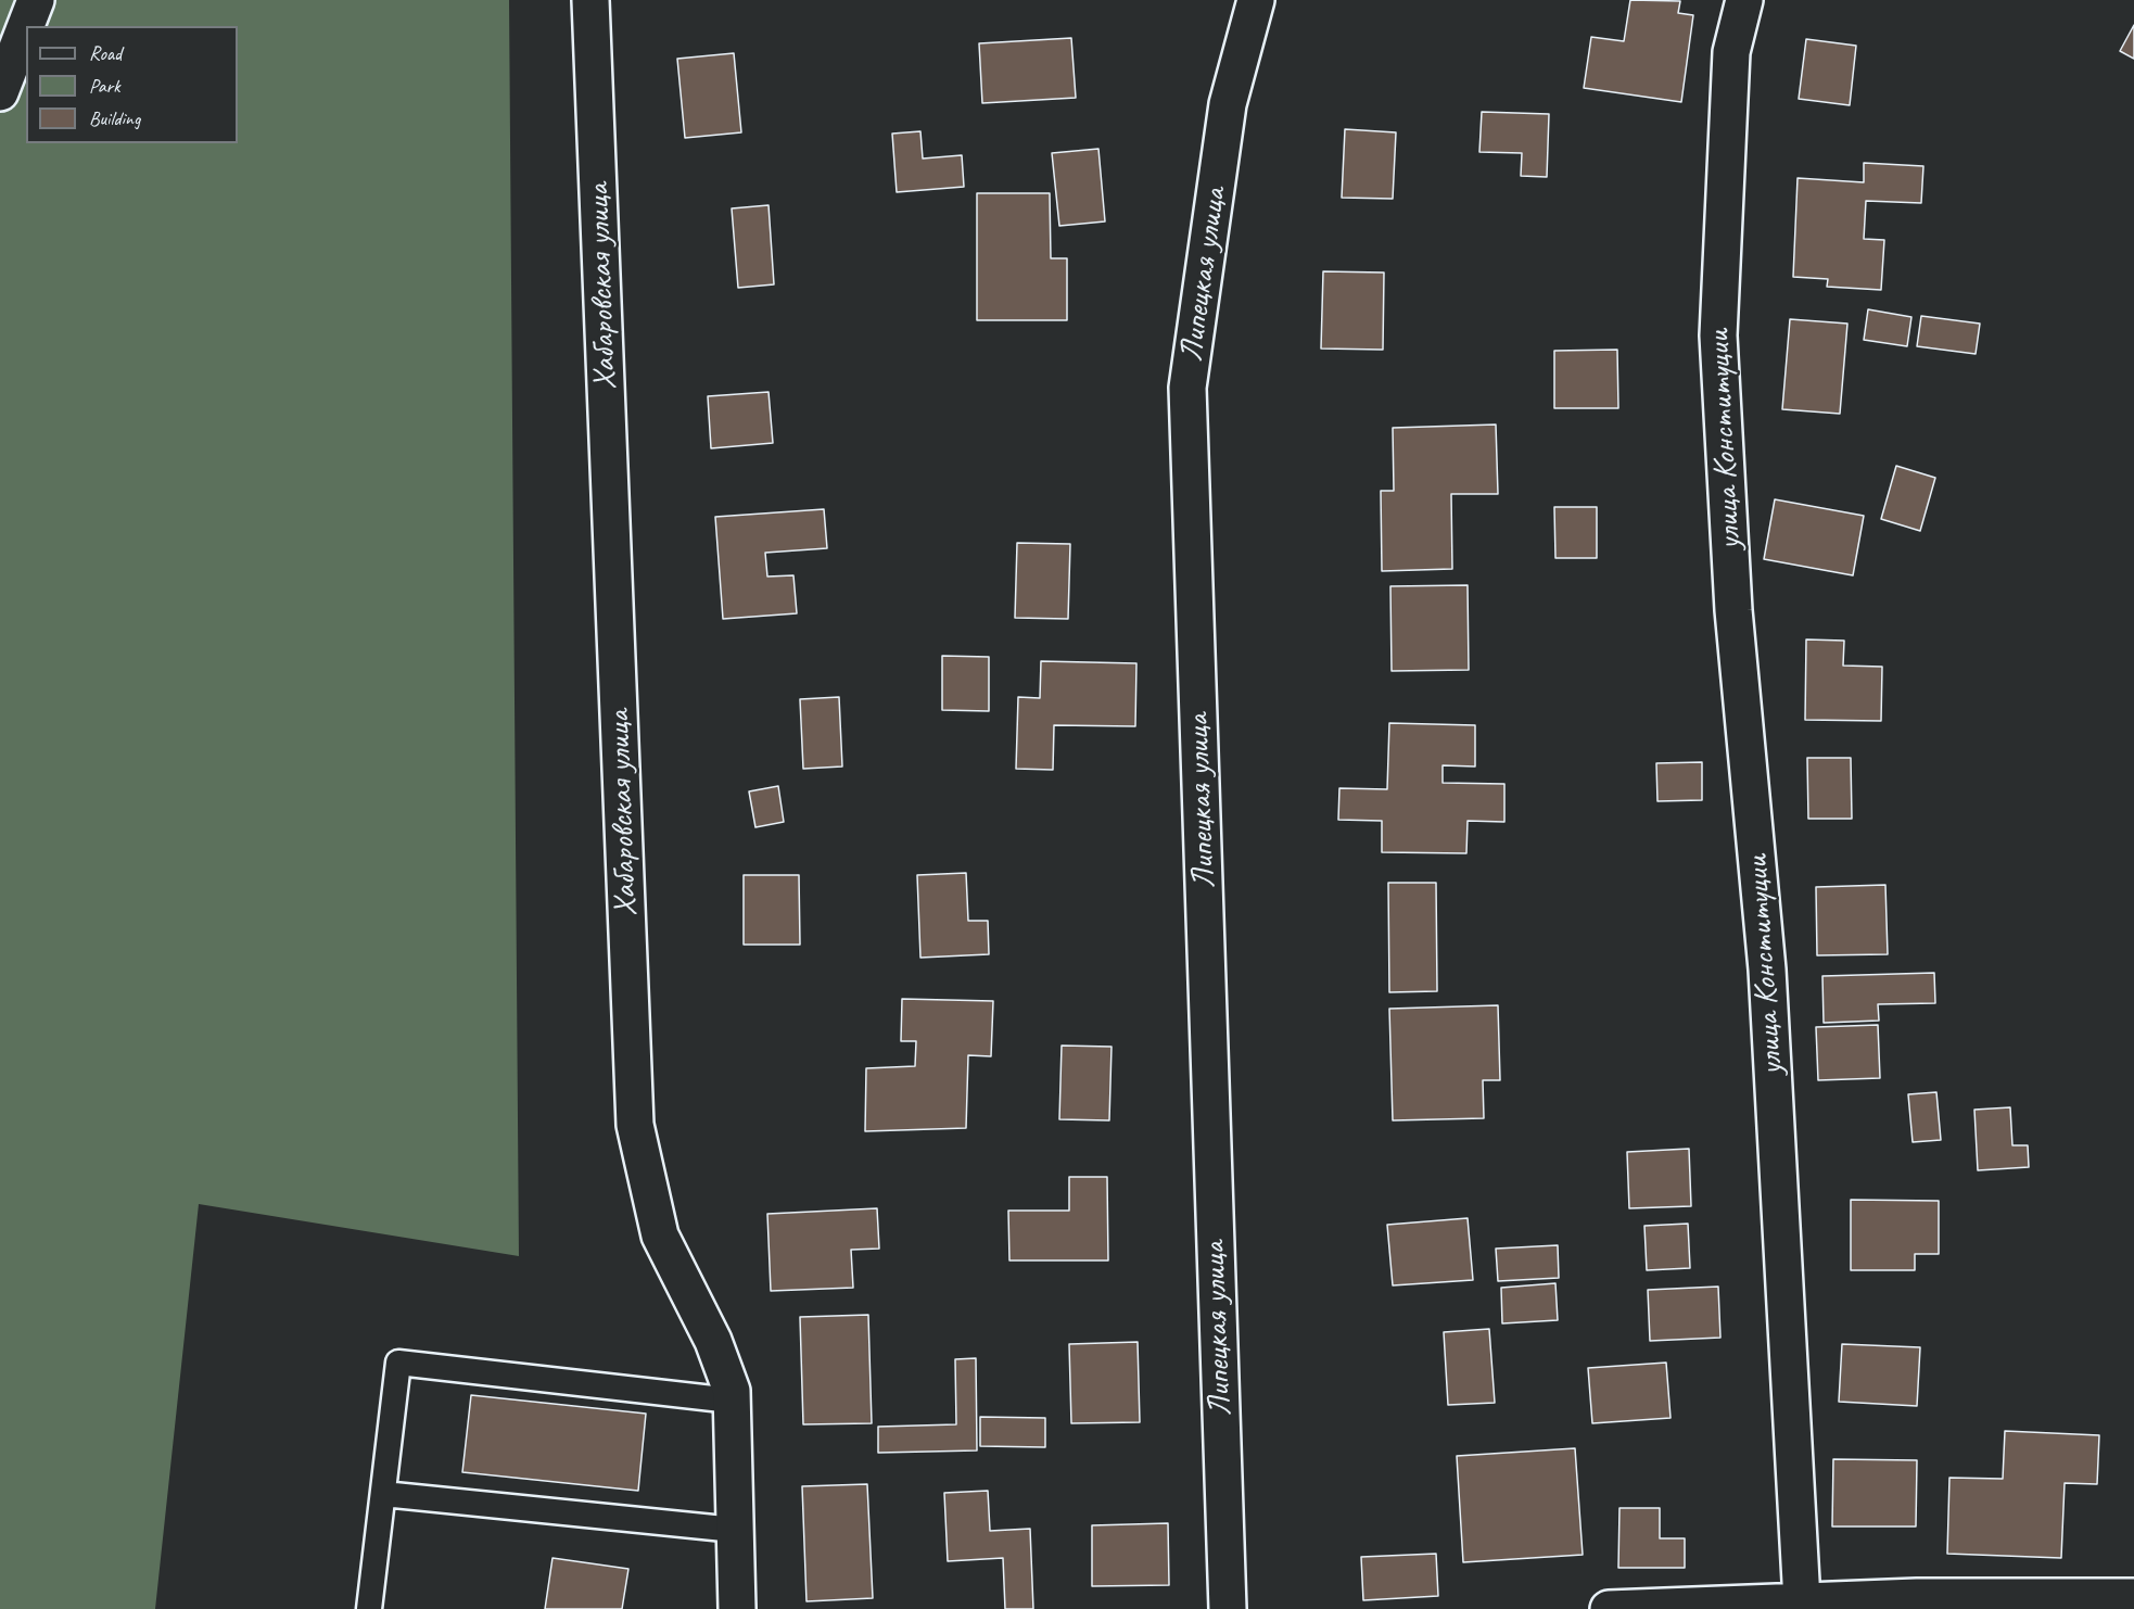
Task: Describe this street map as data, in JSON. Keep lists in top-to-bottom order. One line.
{"streets":{"street":["Липецкая улица","Хабаровская улица","улица Конституции"]},"legend":["Road","Park","Building"]}
